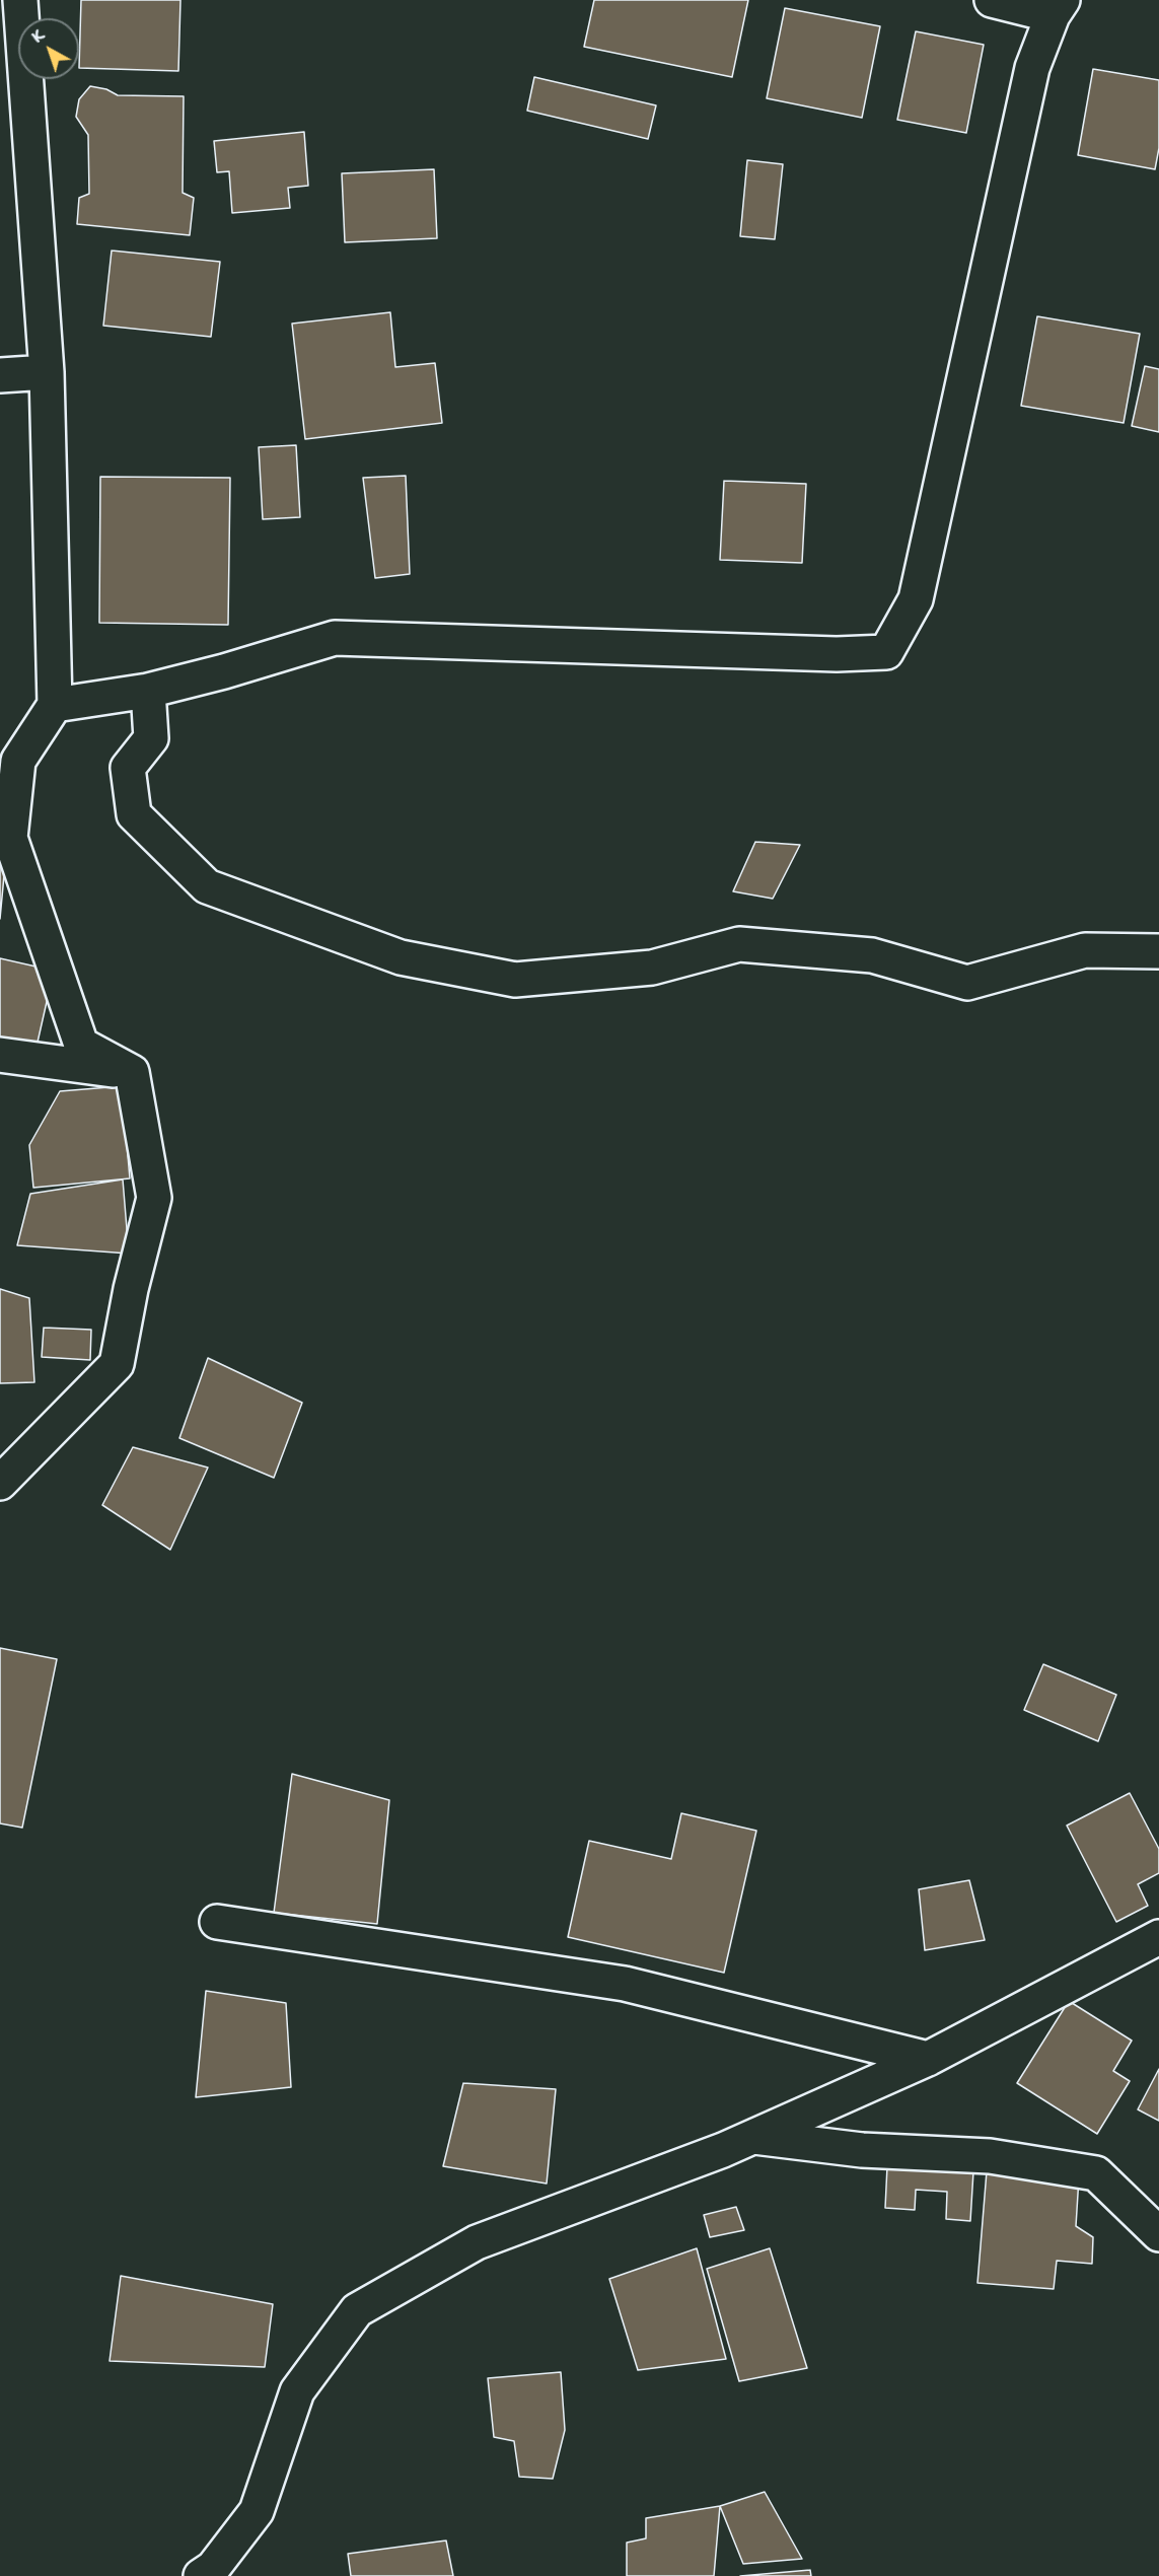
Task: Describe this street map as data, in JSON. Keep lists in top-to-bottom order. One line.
{"north":"top left"}
